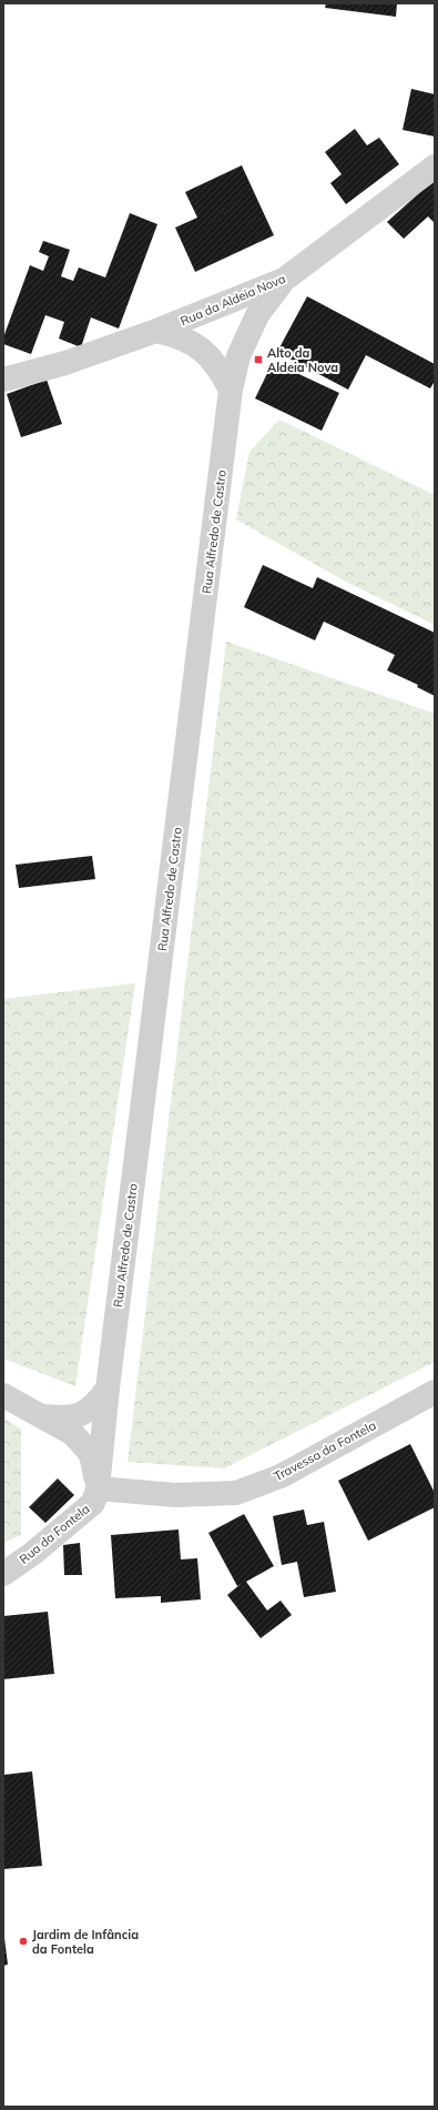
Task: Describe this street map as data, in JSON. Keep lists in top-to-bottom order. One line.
{"streets":{"street":["Rua da Aldeia Nova","Rua Alfredo de Castro","Travessa da Fontela","Rua da Fontela"]},"crossings":[["Rua da Aldeia Nova","Rua Alfredo de Castro"],["Rua Alfredo de Castro","Travessa da Fontela"],["Rua Alfredo de Castro","Rua da Fontela"],["Travessa da Fontela","Rua da Fontela"]],"places":{"transit":["Alto da Aldeia Nova"],"other":["Jardim de Infância da Fontela"]}}
